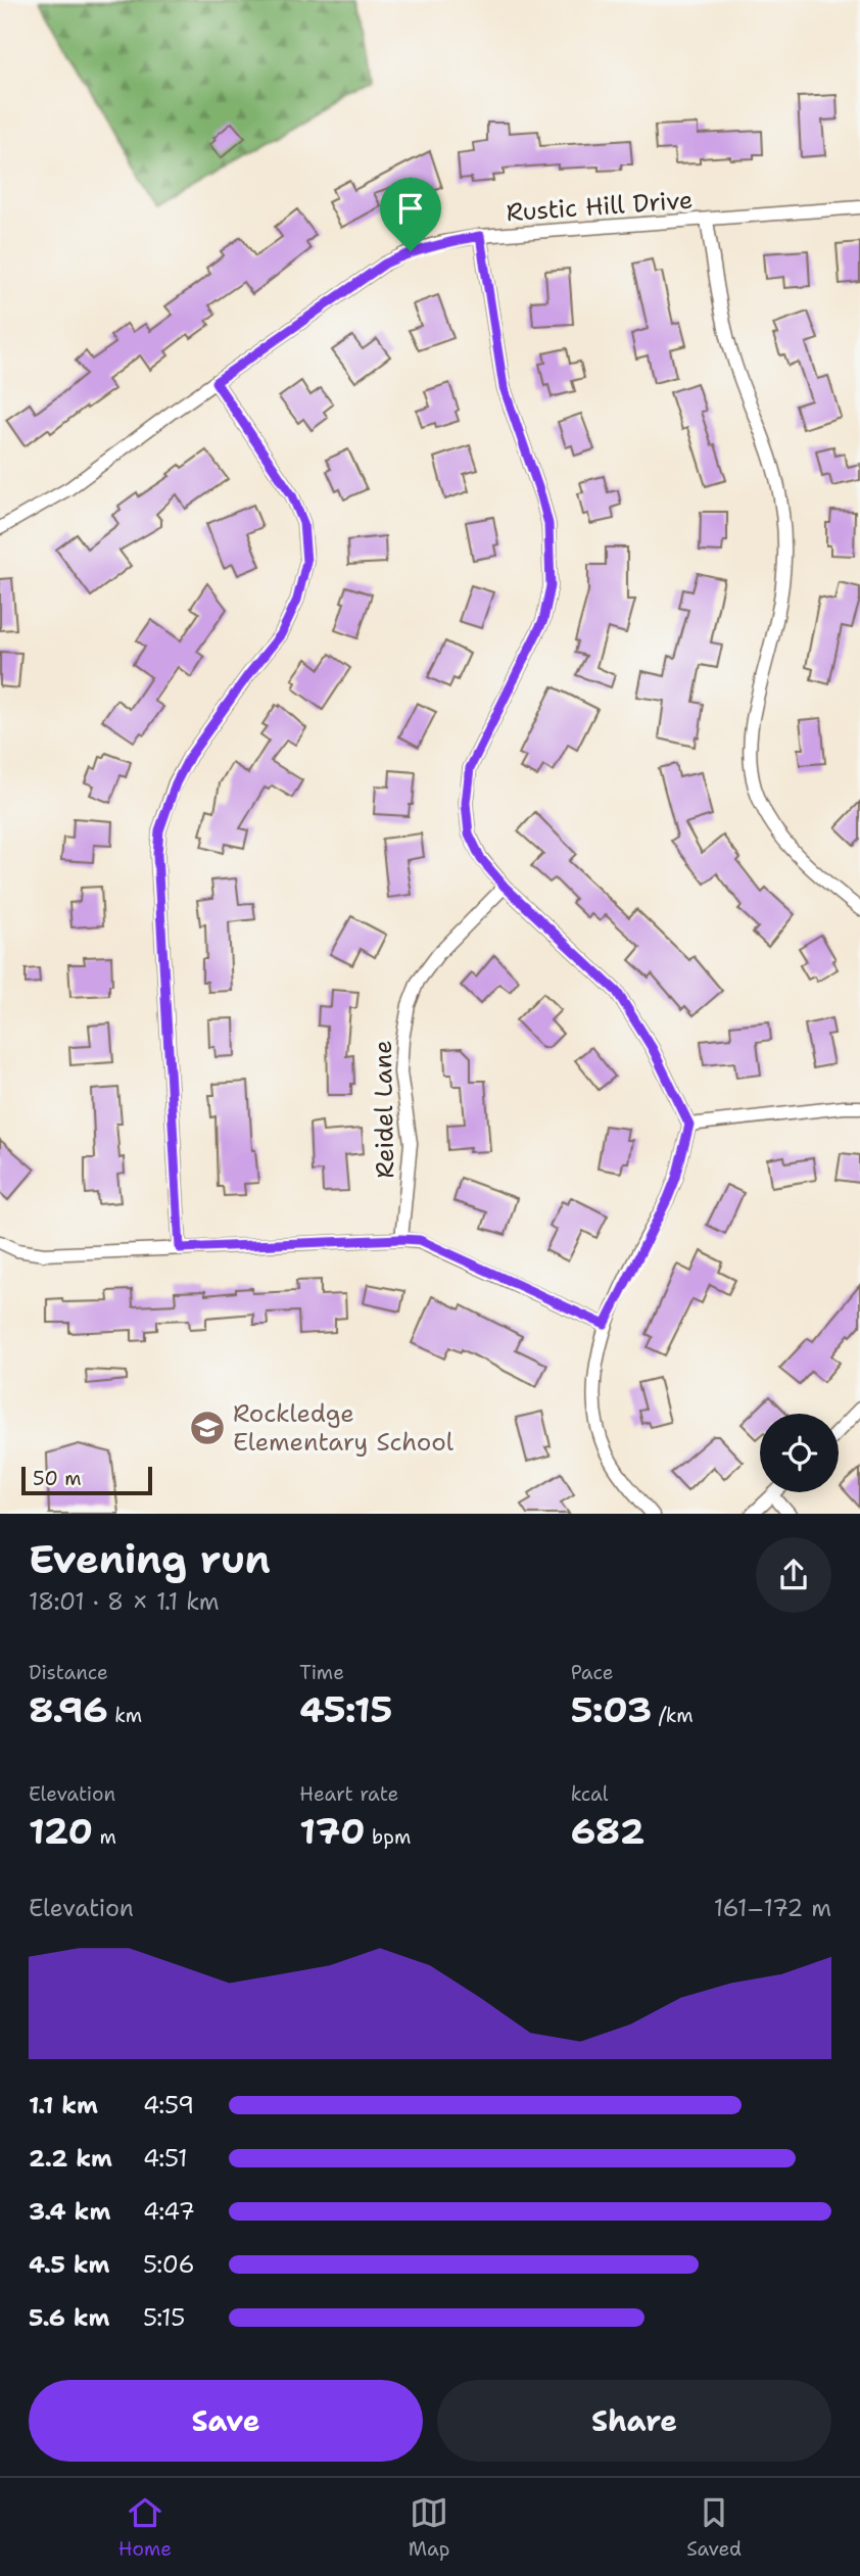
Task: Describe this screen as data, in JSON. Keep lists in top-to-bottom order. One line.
{"streets":{"street":["Rustic Hill Drive","Reidel Lane"]},"places":{"school or university":["Rockledge Elementary School"]},"scale_bar":"50 m","page":{"scale":"50 m","heading":["Evening run","18:01 · 8 × 1.1 km"],"stats":[["Distance","8.96 km"],["Time","45:15"],["Pace","5:03 /km"],["Elevation","120 m"],["Heart rate","170 bpm"],["kcal","682"]],"chart":["Elevation","161–172 m"],"list":[{"name":"1.1 km","note":"4:59"},{"name":"2.2 km","note":"4:51"},{"name":"3.4 km","note":"4:47"},{"name":"4.5 km","note":"5:06"},{"name":"5.6 km","note":"5:15"}],"buttons":["Save","Share"],"tabs":["Home","Map","Saved"]}}
